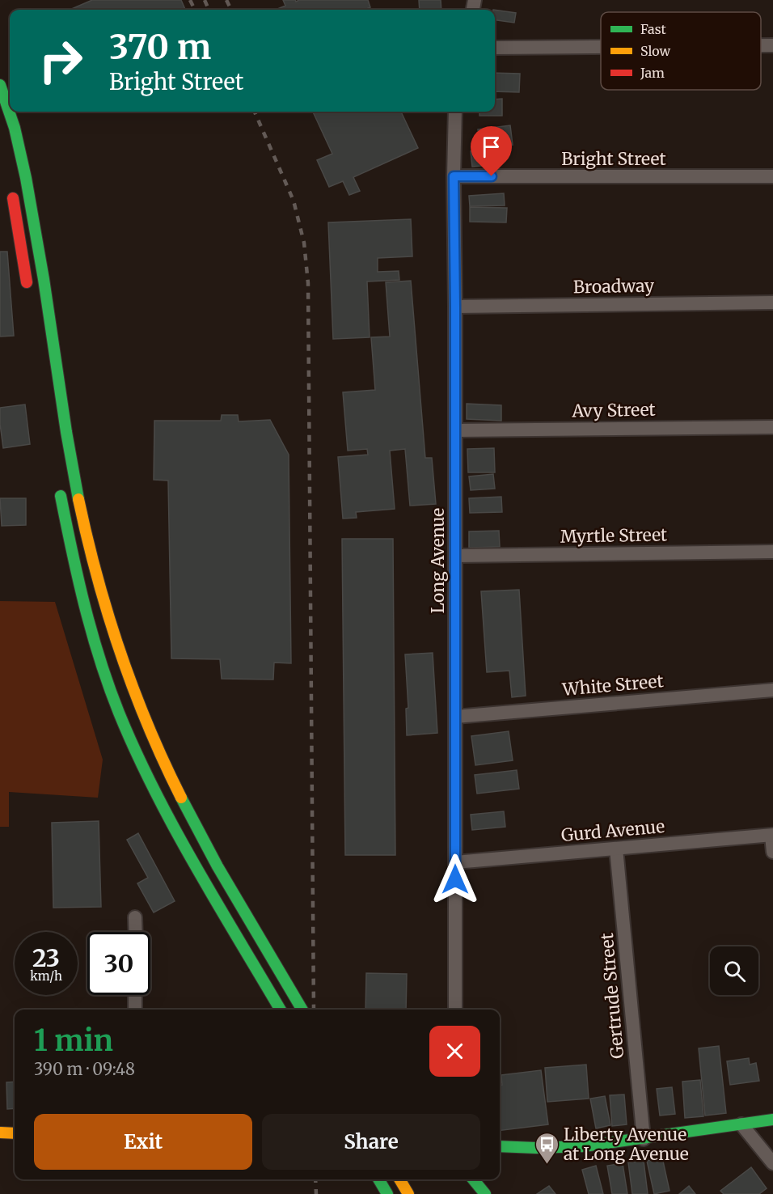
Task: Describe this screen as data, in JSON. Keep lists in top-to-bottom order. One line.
{"streets":{"street":["Bright Street","Broadway","Avy Street","Myrtle Street","Long Avenue","White Street","Gurd Avenue","Gertrude Street"]},"crossings":[["Bright Street","Long Avenue"],["Broadway","Long Avenue"],["Avy Street","Long Avenue"],["Myrtle Street","Long Avenue"],["Long Avenue","White Street"],["Long Avenue","Gurd Avenue"],["Gurd Avenue","Gertrude Street"]],"places":{"bus stop":["Liberty Avenue at Long Avenue"]},"legend":["Fast","Slow","Jam"],"page":{"turn":["370 m","Bright Street"],"speed":"23 km/h","limit":"30","heading":["1 min","390 m · 09:48"],"buttons":["Exit","Share"]}}
